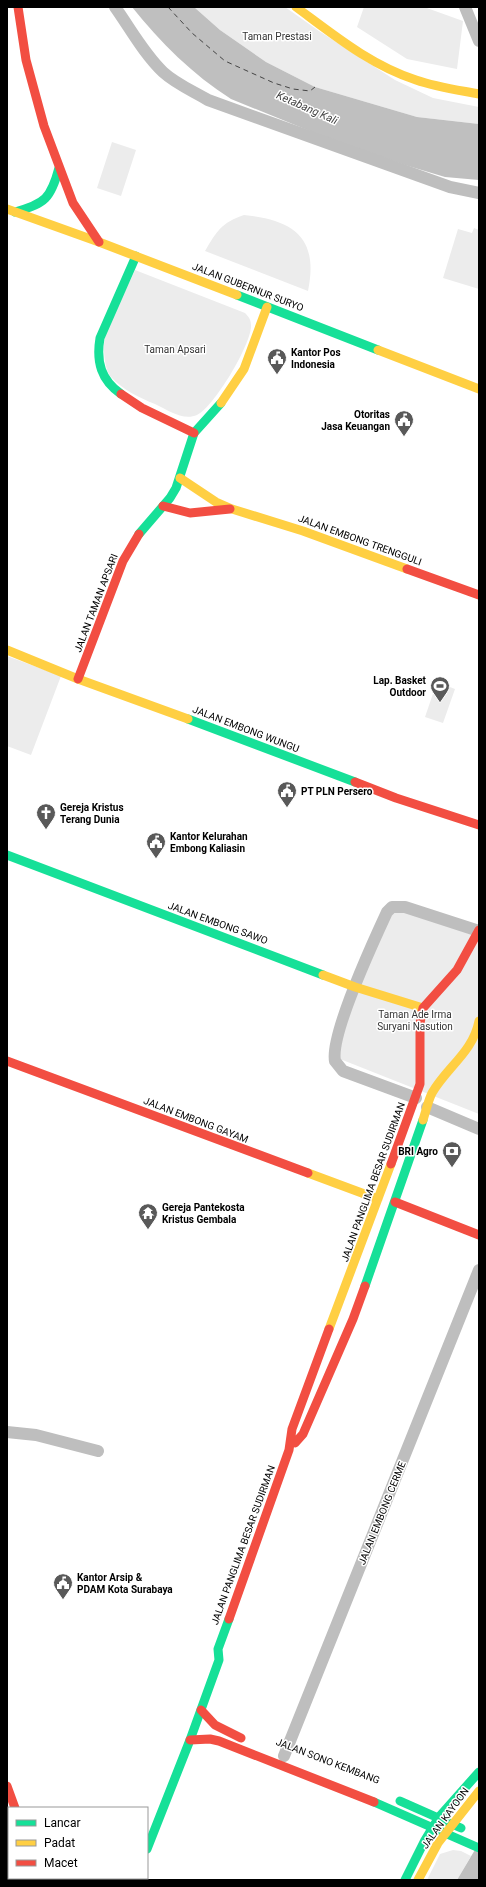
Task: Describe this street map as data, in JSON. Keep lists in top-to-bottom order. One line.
{"streets":{"street":["JALAN GUBERNUR SURYO","JALAN EMBONG TRENGGULI","JALAN TAMAN APSARI","JALAN EMBONG WUNGU","JALAN EMBONG SAWO","JALAN EMBONG GAYAM","JALAN PANGLIMA BESAR SUDIRMAN","JALAN EMBONG CERME","JALAN SONO KEMBANG","JALAN KAYOON"]},"crossings":[["JALAN GUBERNUR SURYO","JALAN TAMAN APSARI"],["JALAN EMBONG TRENGGULI","JALAN TAMAN APSARI"],["JALAN TAMAN APSARI","JALAN EMBONG WUNGU"],["JALAN EMBONG SAWO","JALAN PANGLIMA BESAR SUDIRMAN"],["JALAN EMBONG GAYAM","JALAN PANGLIMA BESAR SUDIRMAN"],["JALAN PANGLIMA BESAR SUDIRMAN","JALAN SONO KEMBANG"],["JALAN SONO KEMBANG","JALAN KAYOON"]],"water":["Ketabang Kali"],"parks":["Taman Prestasi","Taman Apsari","Taman Ade Irma Suryani Nasution"],"places":{"public building":["Kantor Pos Indonesia","Otoritas Jasa Keuangan","PT PLN Persero","Kantor Kelurahan Embong Kaliasin","Kantor Arsip & PDAM Kota Surabaya"],"sports":["Lap. Basket Outdoor"],"church":["Gereja Kristus Terang Dunia"],"bank":["BRI Agro"],"temple":["Gereja Pantekosta Kristus Gembala"]},"legend":["Lancar","Padat","Macet"]}
